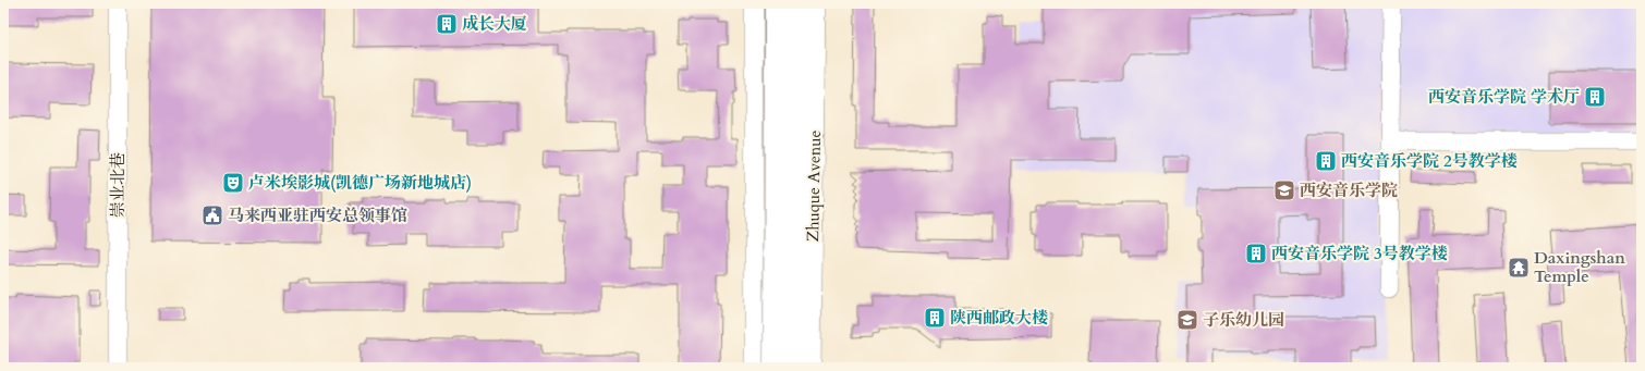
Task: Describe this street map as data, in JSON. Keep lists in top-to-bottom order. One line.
{"streets":{"main road":["Zhuque Avenue"],"street":["崇业北巷"]},"places":{"building":["成长大厦","西安音乐学院 学术厅","西安音乐学院 2号教学楼","西安音乐学院 3号教学楼","陕西邮政大楼"],"theatre":["卢米埃影城(凯德广场新地城店)"],"school or university":["西安音乐学院","子乐幼儿园"],"public building":["马来西亚驻西安总领事馆"],"temple":["Daxingshan Temple"]}}
